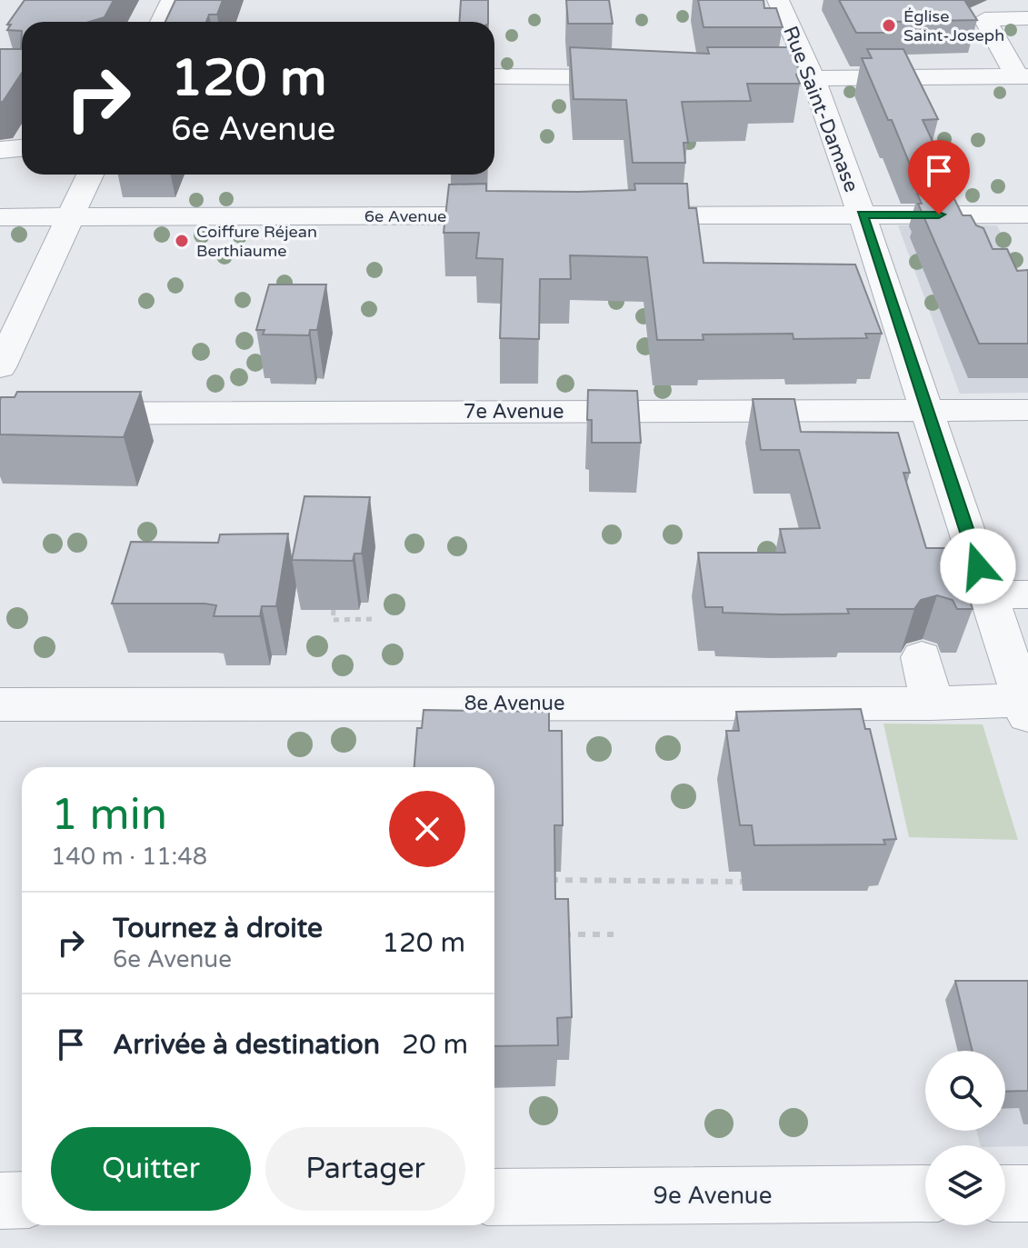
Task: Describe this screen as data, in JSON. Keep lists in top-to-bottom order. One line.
{"streets":{"street":["Rue Saint-Damase","6e Avenue","7e Avenue","8e Avenue","9e Avenue"]},"crossings":[["Rue Saint-Damase","7e Avenue"],["Rue Saint-Damase","8e Avenue"]],"places":["Église Saint-Joseph","Coiffure Réjean Berthiaume"],"page":{"turn":["120 m","6e Avenue"],"heading":["1 min","140 m · 11:48"],"list":[{"name":"Tournez à droite","note":"6e Avenue","value":"120 m"},{"name":"Arrivée à destination","value":"20 m"}],"buttons":["Quitter","Partager"]}}
